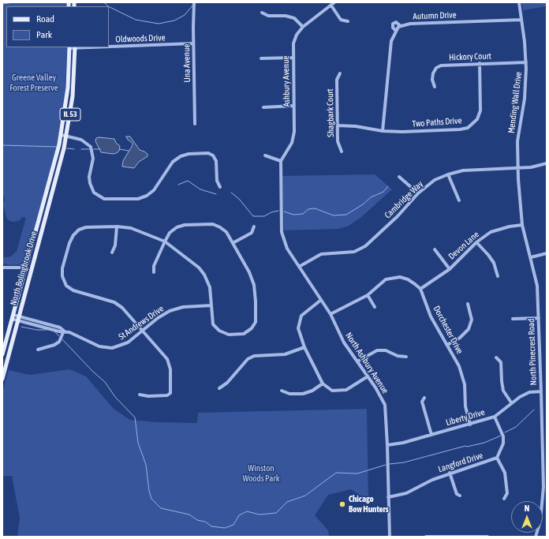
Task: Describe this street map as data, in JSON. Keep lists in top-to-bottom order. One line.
{"streets":{"main road":["IL 53","North Bolingbrook Drive"],"street":["Autumn Drive","Oldwoods Drive","Hickory Court","Una Avenue","Ashbury Avenue","Mending Wall Drive","Shagbark Court","Two Paths Drive","Cambridge Way","Devon Lane","St Andrews Drive","Dorchester Drive","North Pinecrest Road","North Ashbury Avenue","Liberty Drive","Langford Drive"]},"crossings":[["Autumn Drive","Mending Wall Drive"],["Oldwoods Drive","Una Avenue"],["Oldwoods Drive","IL 53"],["Hickory Court","Mending Wall Drive"],["Hickory Court","Two Paths Drive"],["Ashbury Avenue","North Ashbury Avenue"],["Mending Wall Drive","Cambridge Way"],["Mending Wall Drive","North Pinecrest Road"],["Shagbark Court","Two Paths Drive"],["IL 53","North Bolingbrook Drive"],["Cambridge Way","North Pinecrest Road"],["Cambridge Way","North Ashbury Avenue"],["Devon Lane","Dorchester Drive"],["Devon Lane","North Pinecrest Road"],["North Bolingbrook Drive","St Andrews Drive"],["Dorchester Drive","Liberty Drive"],["North Pinecrest Road","Liberty Drive"],["North Ashbury Avenue","Liberty Drive"],["North Ashbury Avenue","Langford Drive"],["Liberty Drive","Langford Drive"]],"parks":["Greene Valley Forest Preserve","Winston Woods Park"],"places":["Chicago Bow Hunters"],"legend":["Road","Park"],"north":"top"}
